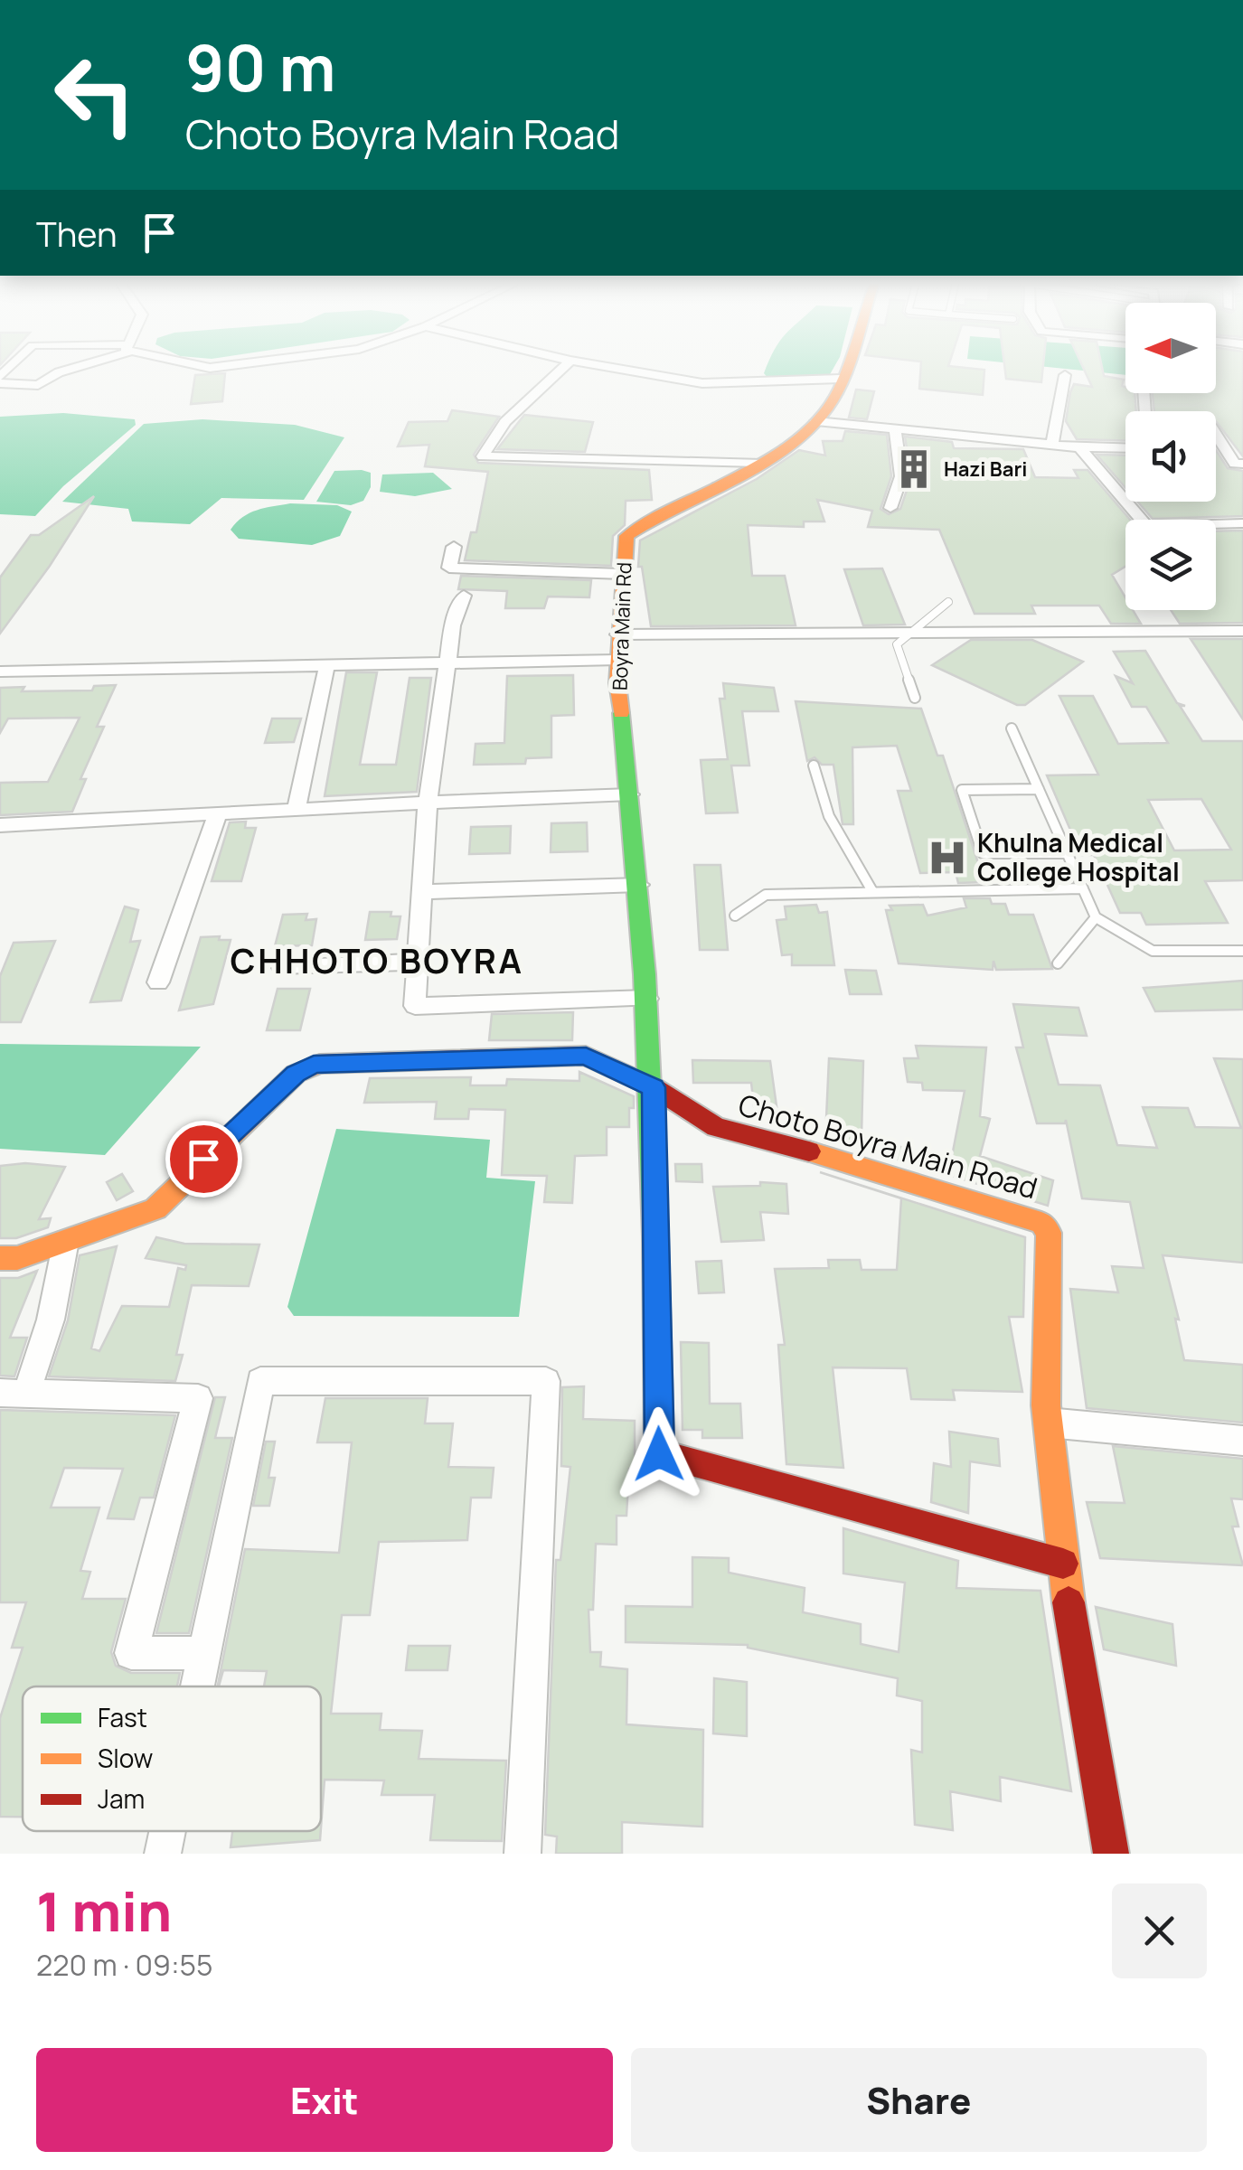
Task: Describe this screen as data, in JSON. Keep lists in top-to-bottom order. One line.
{"streets":{"street":["Boyra Main Rd","Choto Boyra Main Road"]},"crossings":[["Boyra Main Rd","Choto Boyra Main Road"]],"districts":["CHHOTO BOYRA"],"places":{"building":["Hazi Bari"],"hospital":["Khulna Medical College Hospital"]},"legend":["Fast","Slow","Jam"],"north":"left","page":{"turn":["90 m","Choto Boyra Main Road"],"then":"Then","heading":["1 min","220 m · 09:55"],"buttons":["Exit","Share"]}}
